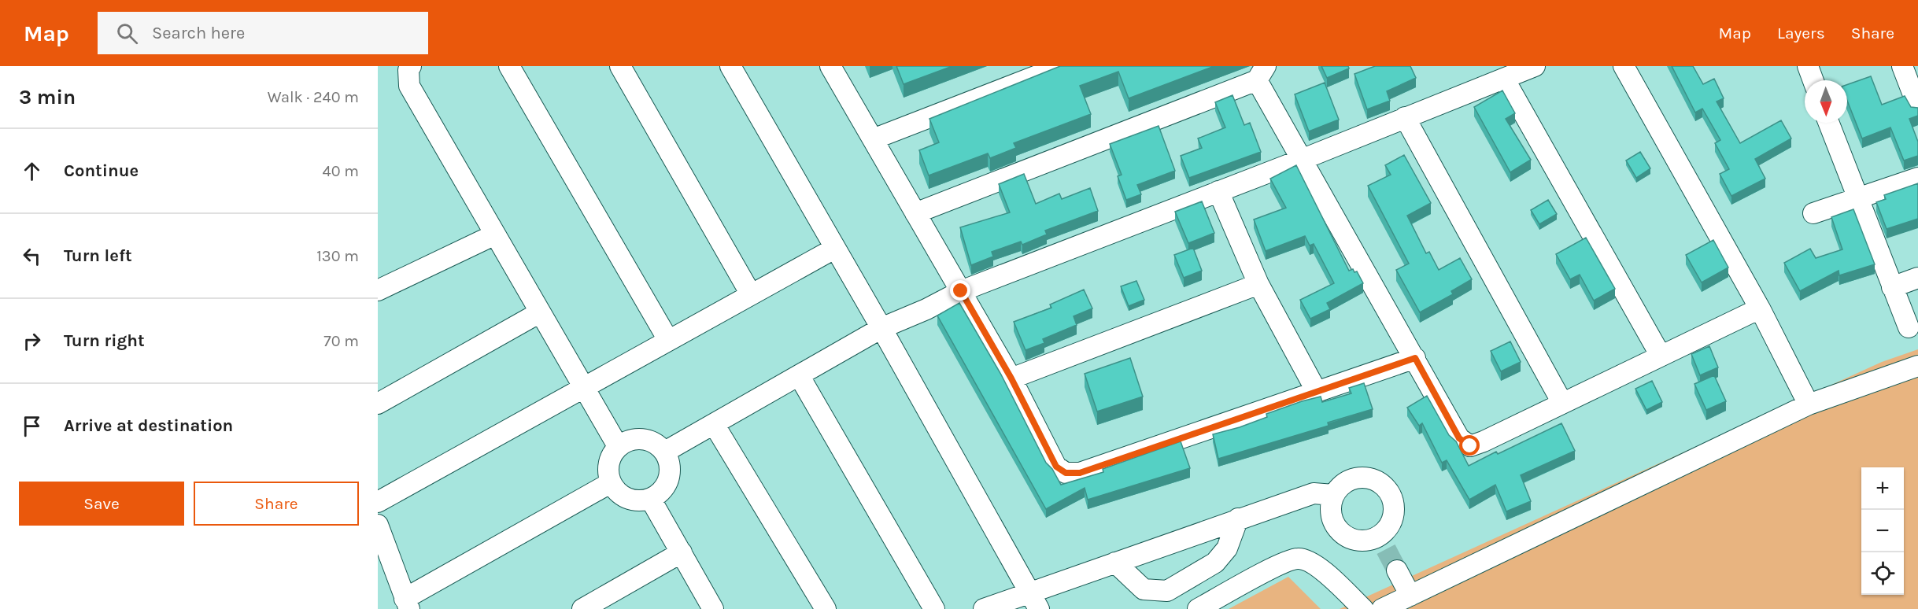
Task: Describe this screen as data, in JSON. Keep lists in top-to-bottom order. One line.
{"north":"bottom","page":{"header":"Map","search":"Search here","nav":["Map","Layers","Share"],"heading":["3 min","Walk · 240 m"],"list":[["Continue","40 m"],["Turn left","130 m"],["Turn right","70 m"],"Arrive at destination"],"buttons":["Save","Share"],"map_buttons":["+","−"]}}
